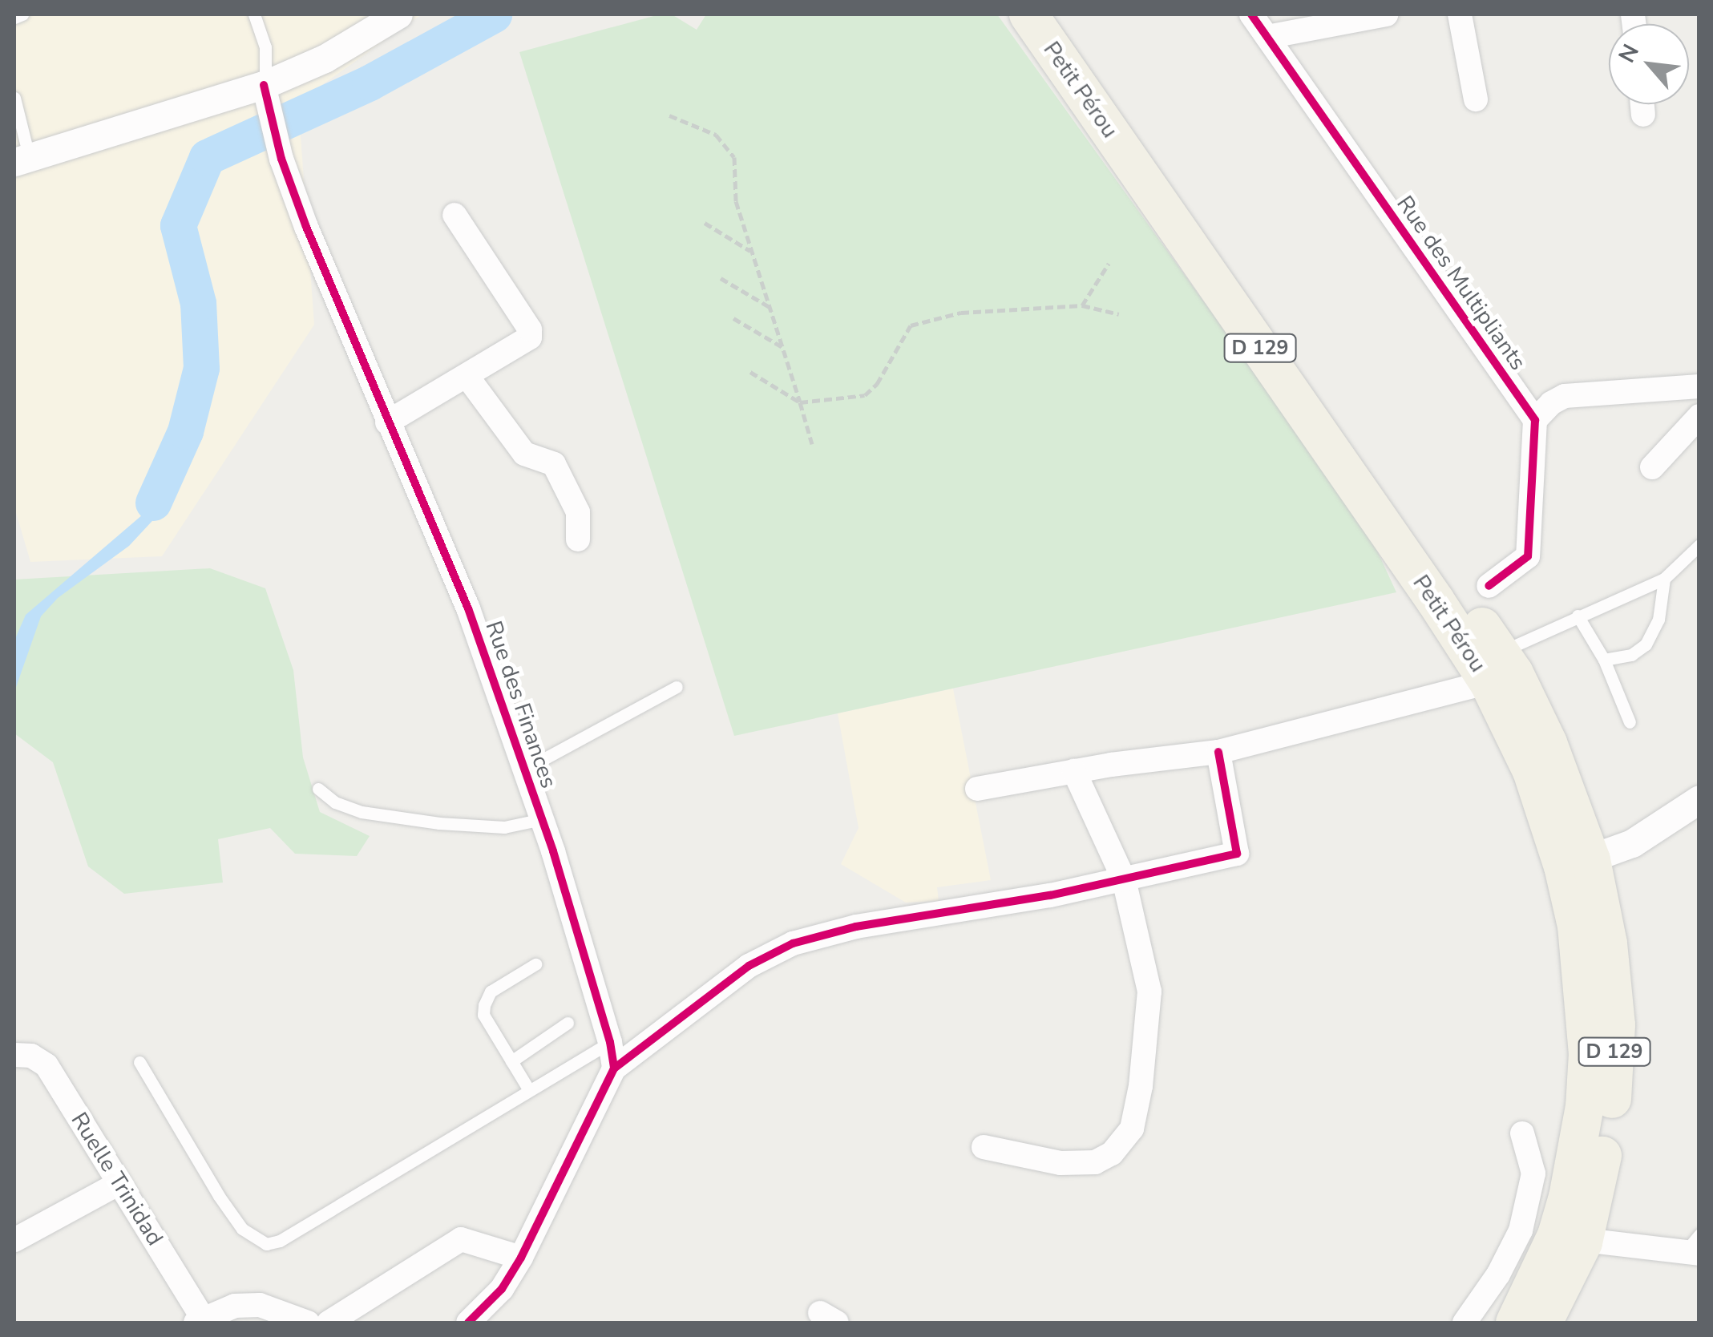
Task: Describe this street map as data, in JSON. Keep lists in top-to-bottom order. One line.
{"streets":{"highway":["Petit Pérou","D 129"],"street":["Rue des Multipliants","Rue des Finances","Ruelle Trinidad"]},"north":"top left"}
